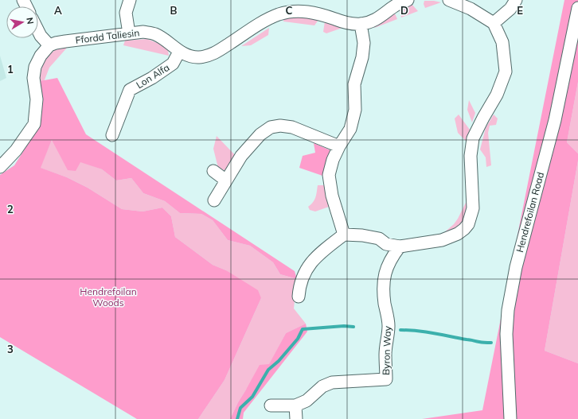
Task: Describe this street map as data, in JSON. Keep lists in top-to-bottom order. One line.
{"streets":{"street":["Ffordd Taliesin","Lon Alfa","Hendrefoilan Road","Byron Way"]},"crossings":[["Ffordd Taliesin","Lon Alfa"]],"parks":["Hendrefoilan Woods"],"north":"right","grid":{"columns":["A","B","C","D","E"],"rows":["1","2","3"]}}
